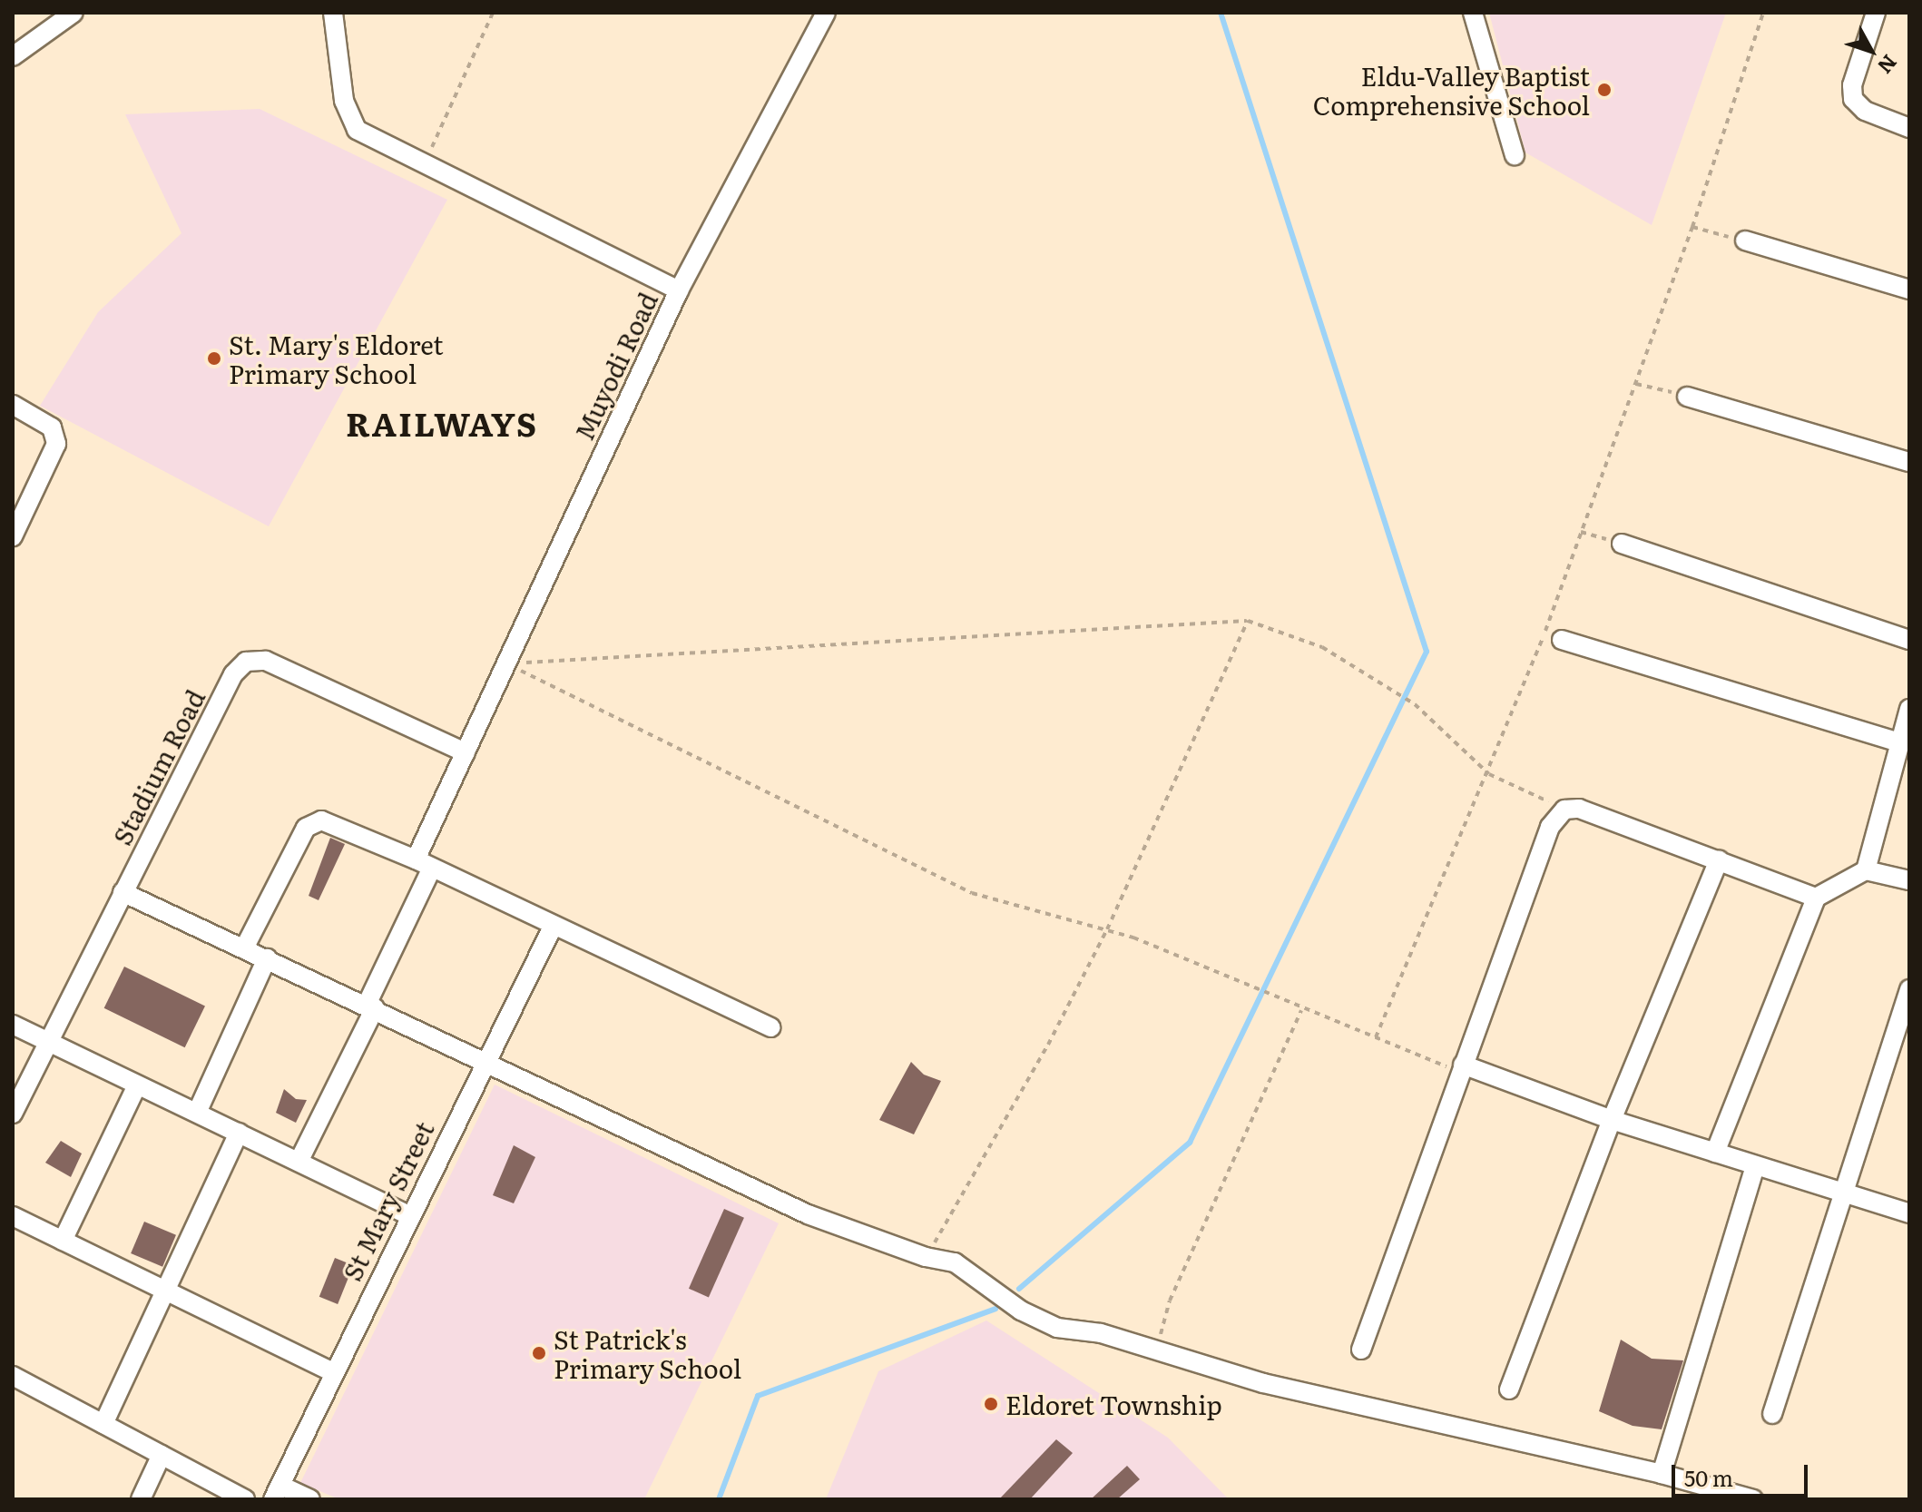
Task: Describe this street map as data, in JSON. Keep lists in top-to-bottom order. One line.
{"streets":{"street":["Muyodi Road","Stadium Road","St Mary Street"]},"crossings":[["Muyodi Road","Stadium Road"]],"districts":["RAILWAYS"],"places":["Eldu-Valley Baptist Comprehensive School","St. Mary's Eldoret Primary School","St Patrick's Primary School","Eldoret Township"],"scale_bar":"50 m","north":"bottom right"}
